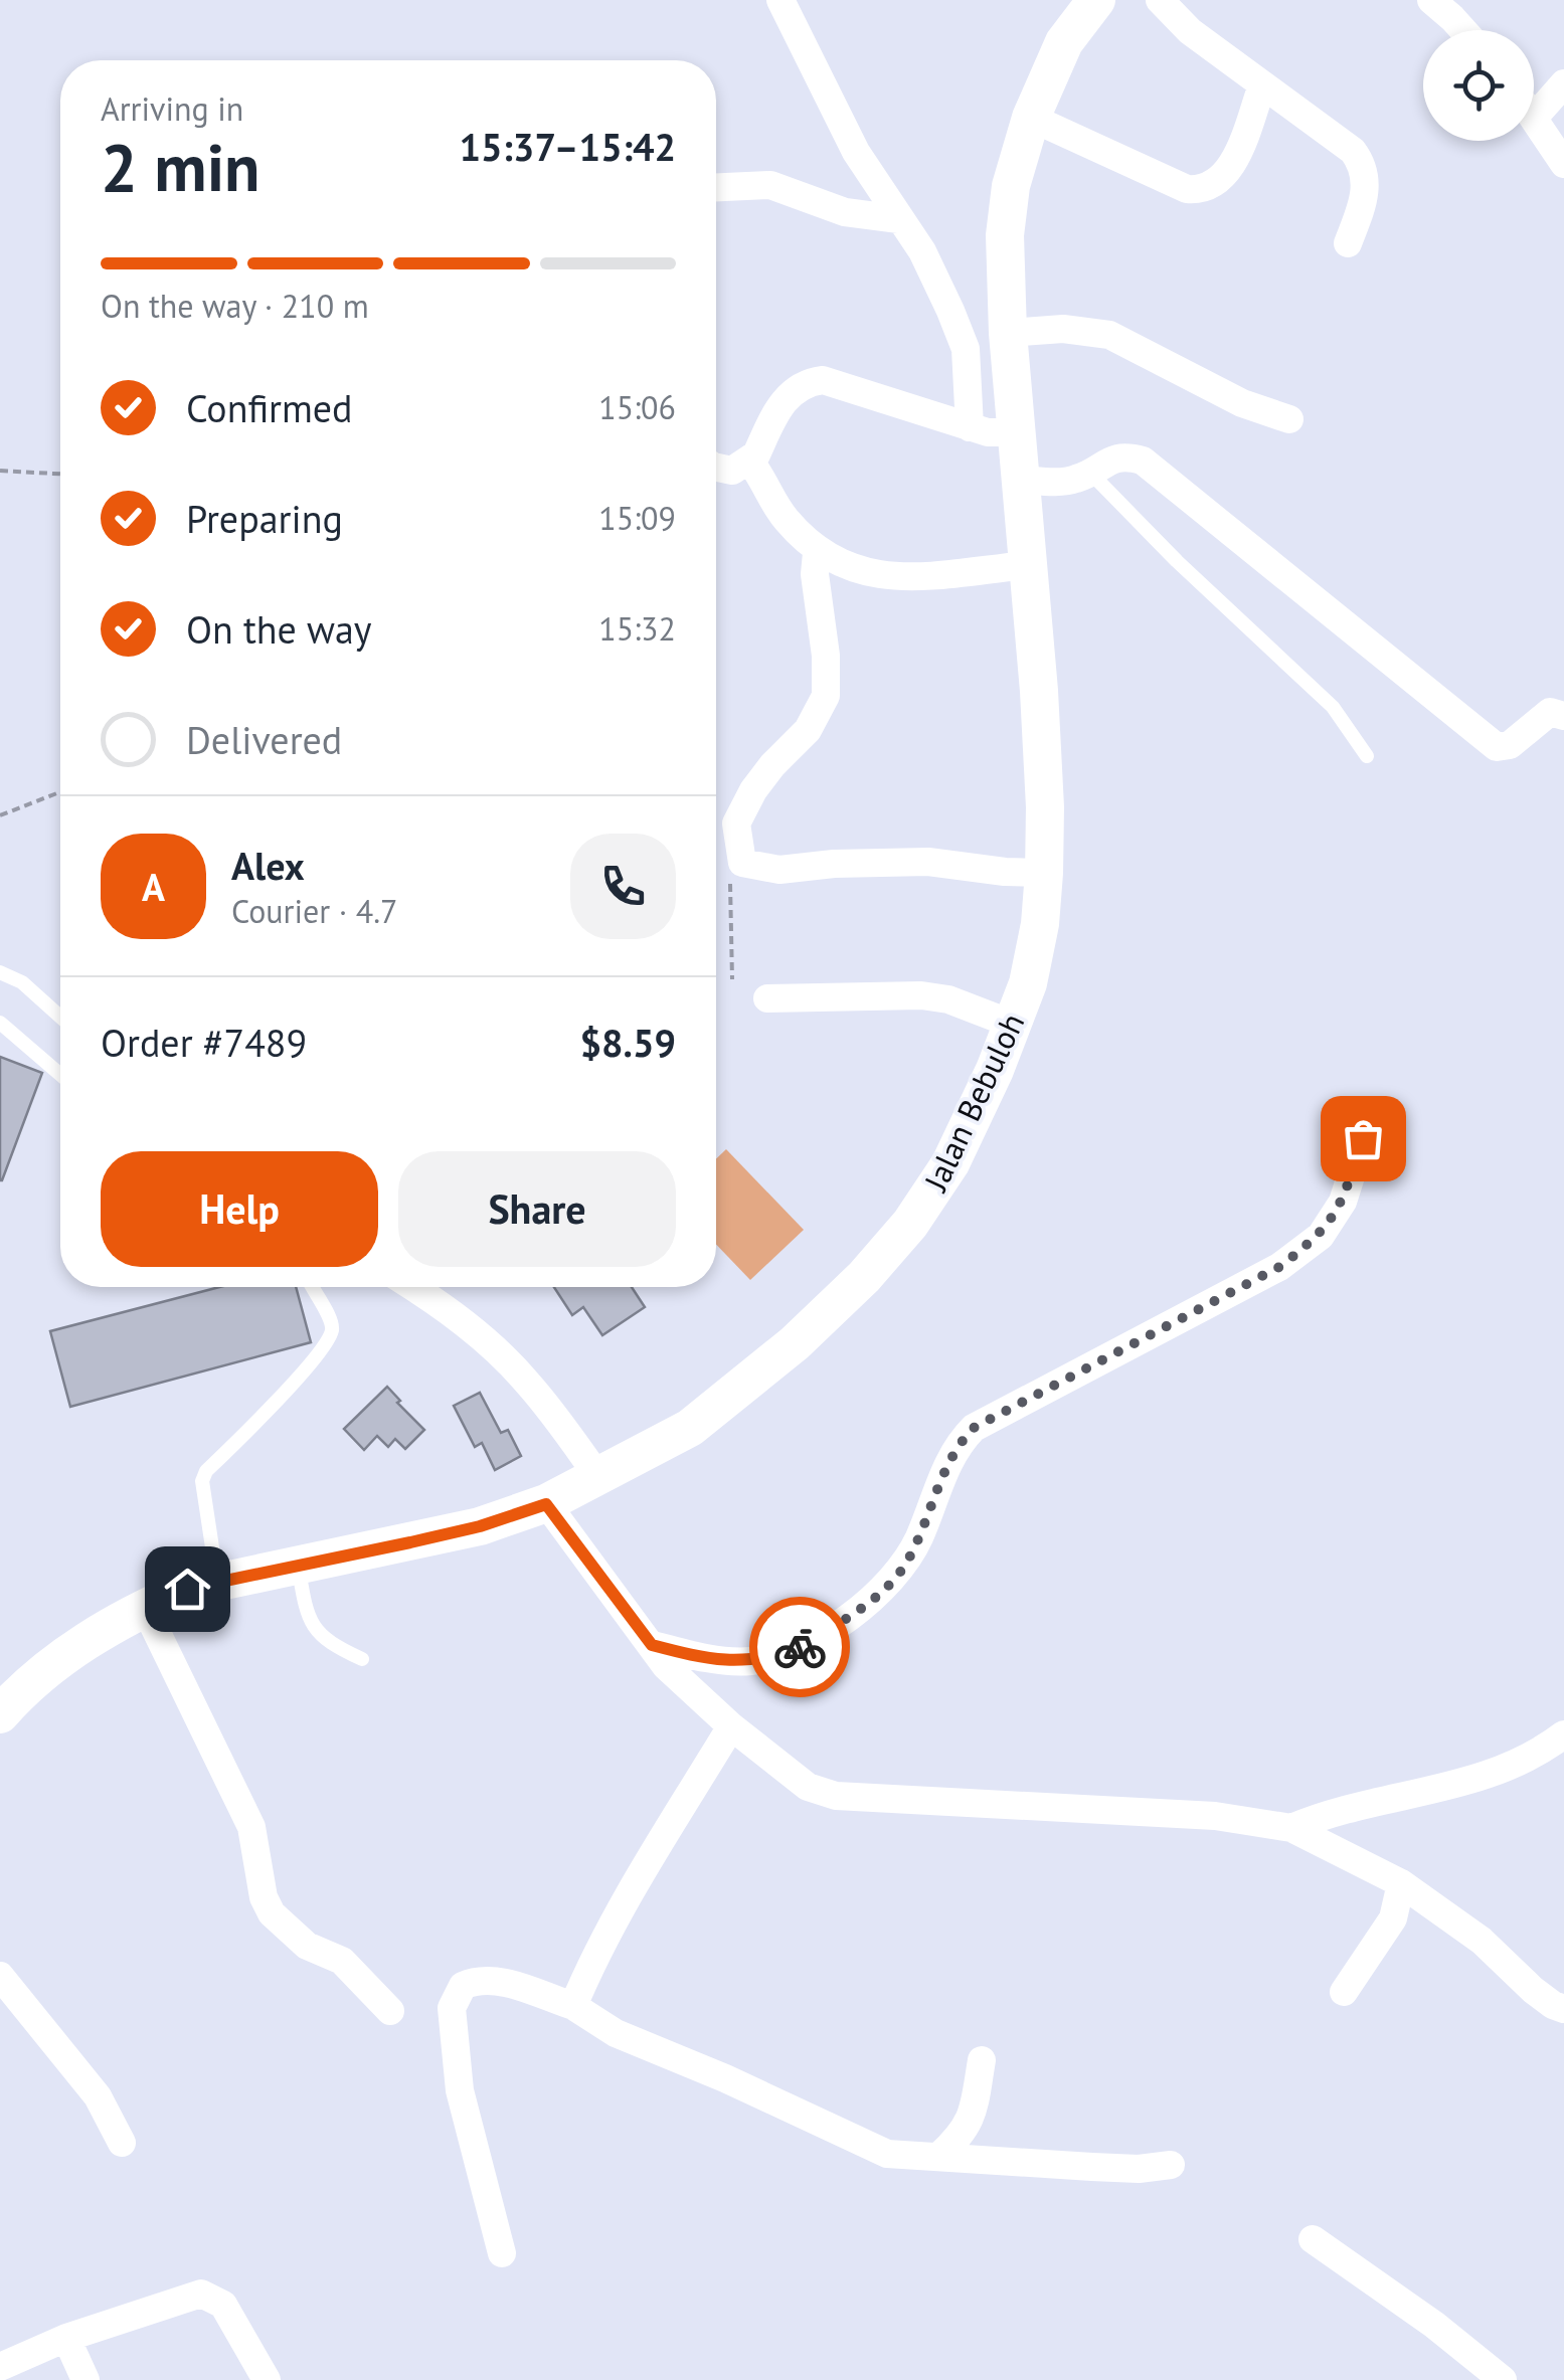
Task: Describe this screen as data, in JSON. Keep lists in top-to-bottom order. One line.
{"streets":{"main road":["Jalan Bebuloh"]},"page":{"heading":["2 min","Arriving in","15:37–15:42"],"panel":["Alex","Courier · 4.7","Order #7489","$8.59"],"bar":"On the way · 210 m","list":[["Confirmed","15:06"],["Preparing","15:09"],["On the way","15:32"],"Delivered"],"round":"A","buttons":["Help","Share"]}}
